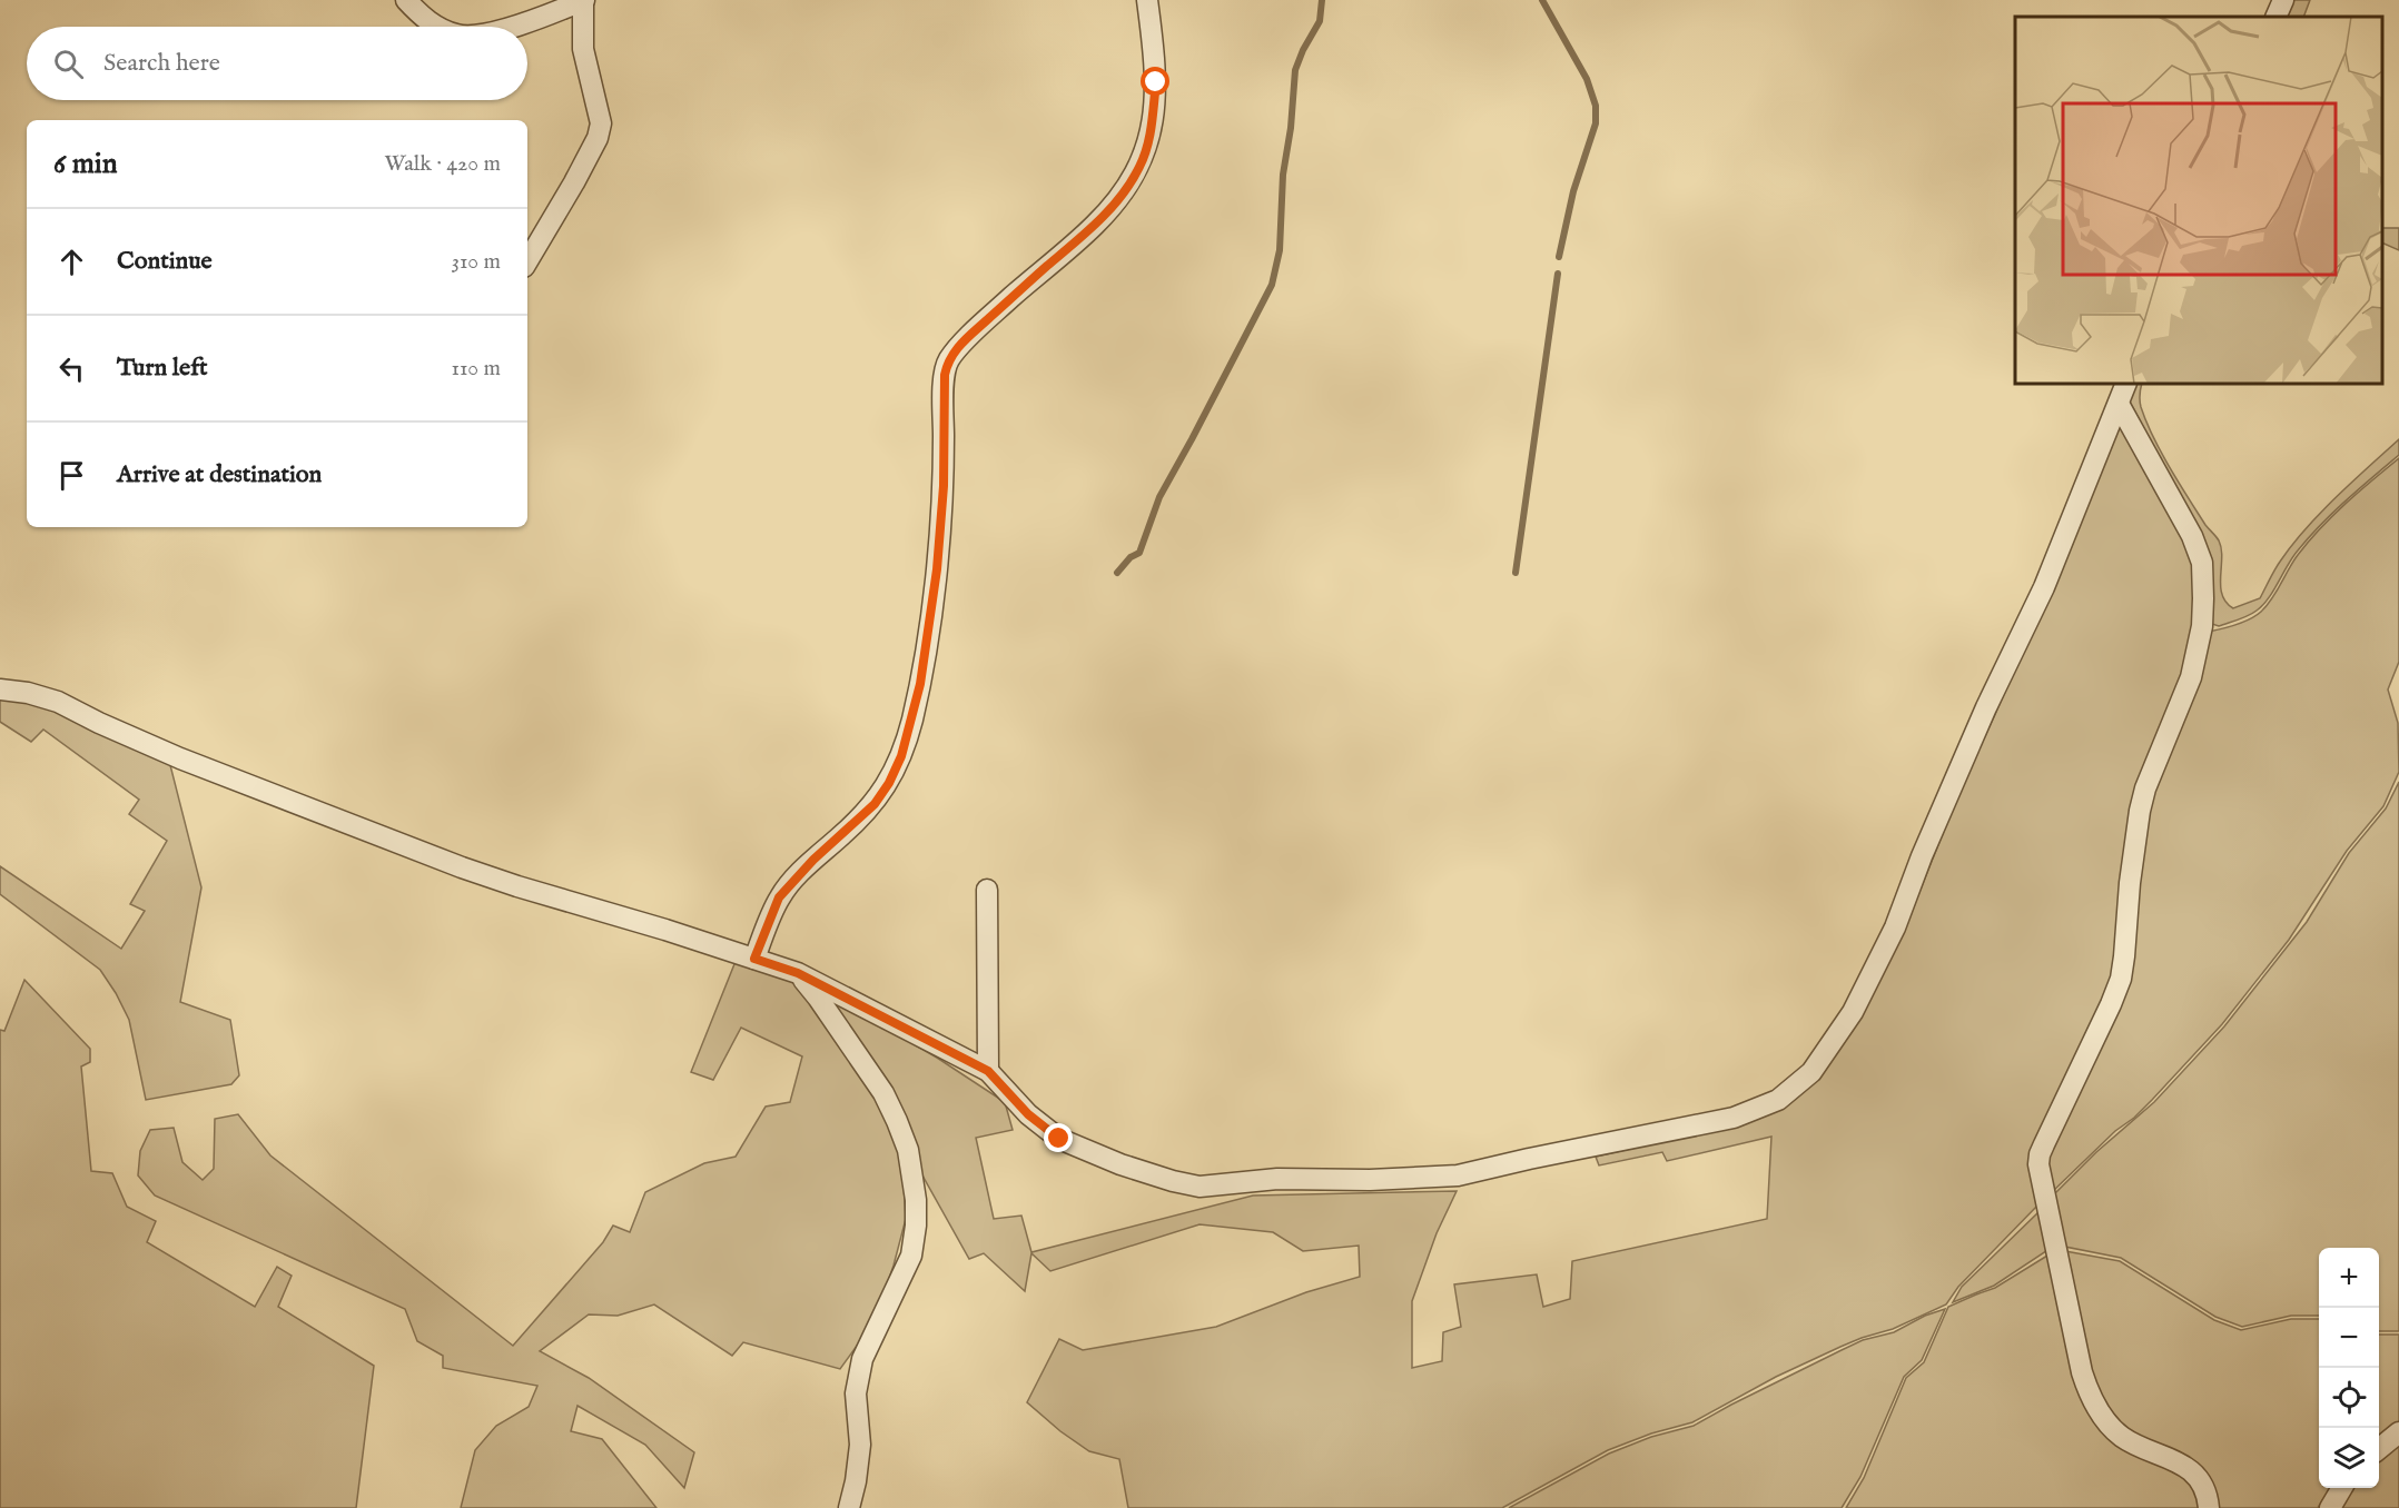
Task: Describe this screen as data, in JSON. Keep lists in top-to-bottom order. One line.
{"page":{"search":"Search here","heading":["6 min","Walk · 420 m"],"list":[["Continue","310 m"],["Turn left","110 m"],"Arrive at destination"],"map_buttons":["+","−"]}}
